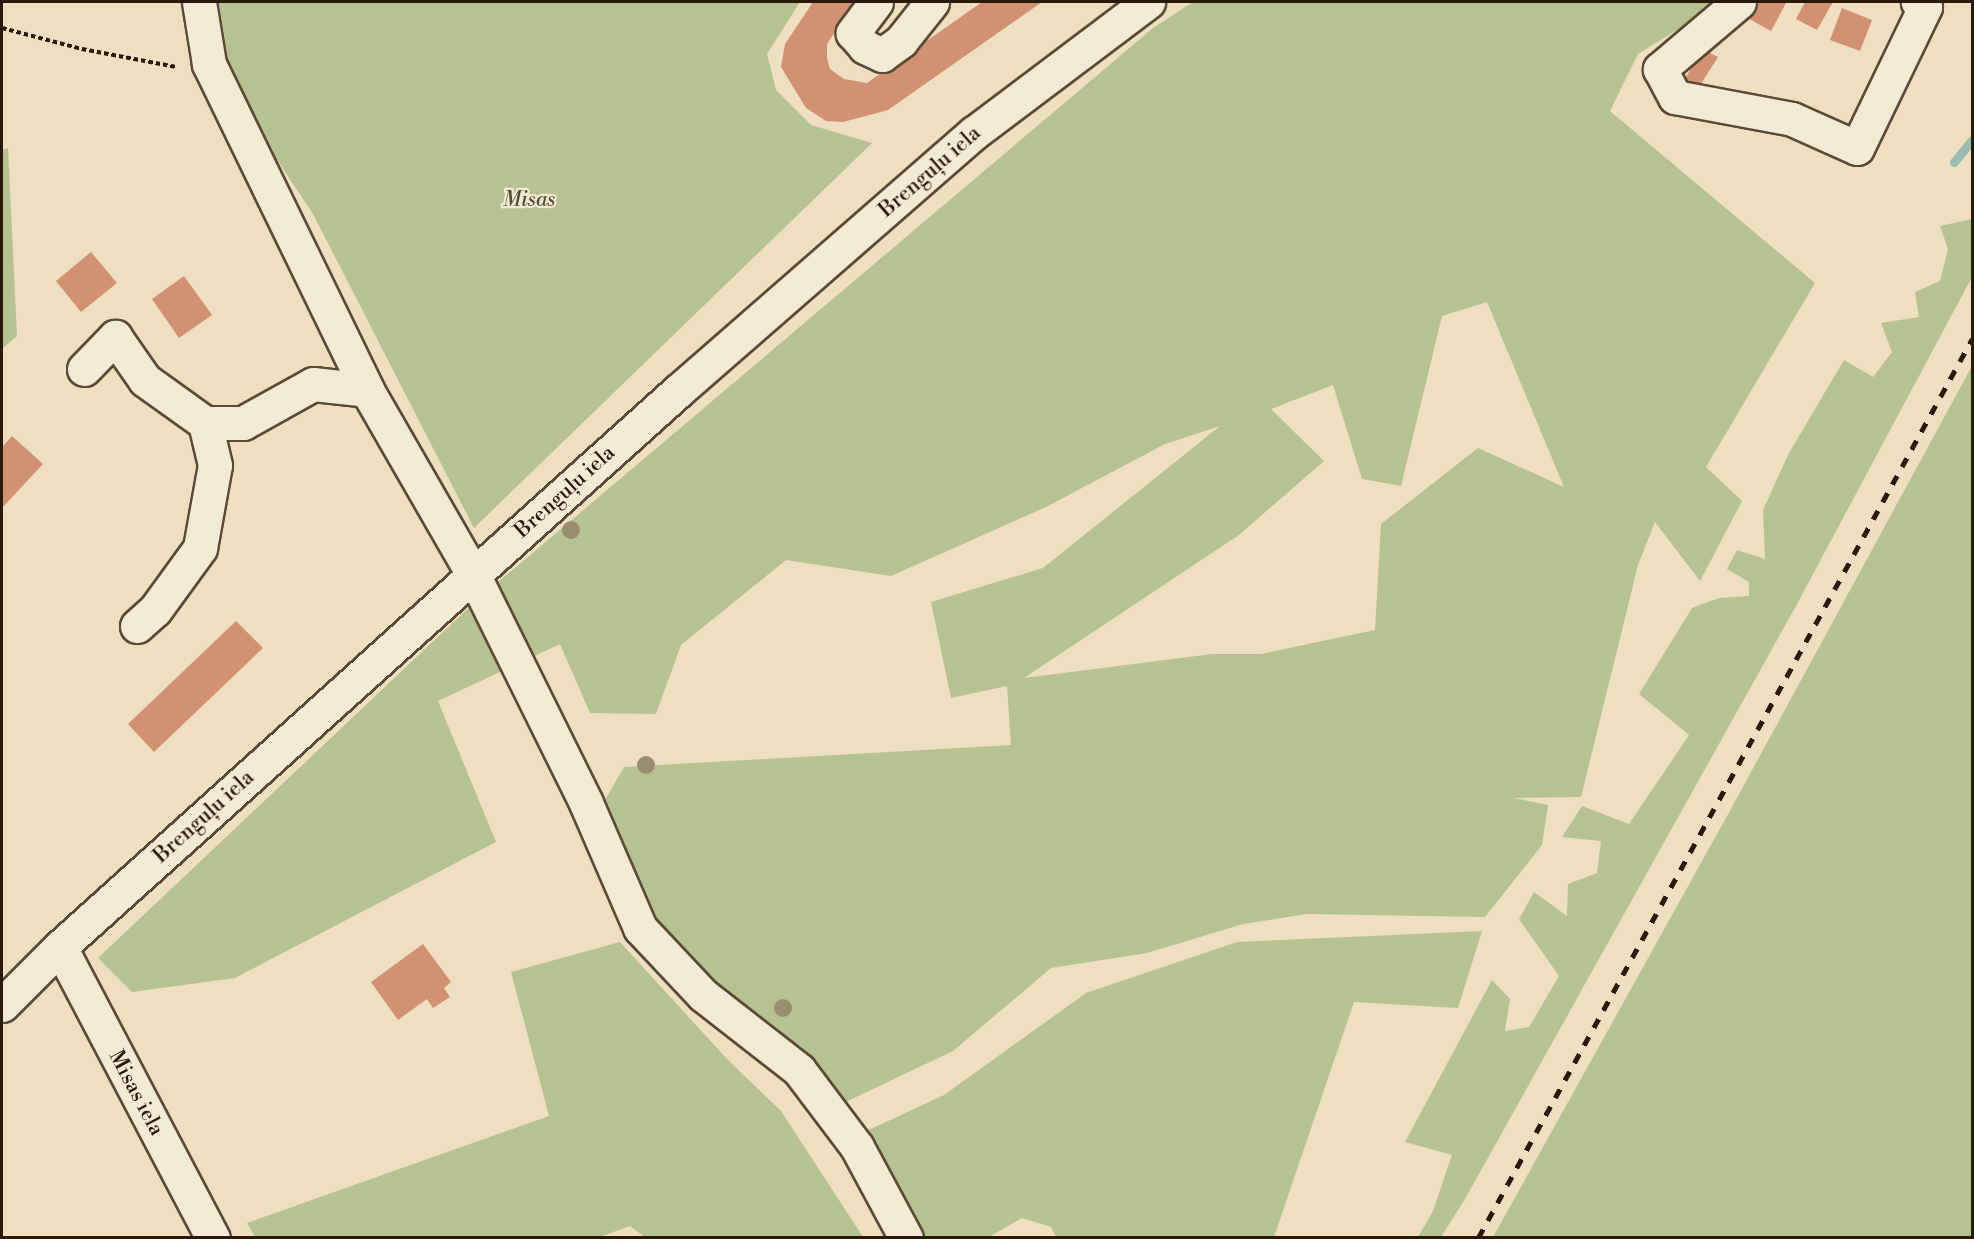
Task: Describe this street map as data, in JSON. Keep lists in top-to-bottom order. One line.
{"streets":{"street":["Brenguļu iela","Misas iela"]},"crossings":[["Brenguļu iela","Misas iela"]],"parks":["Misas"]}
